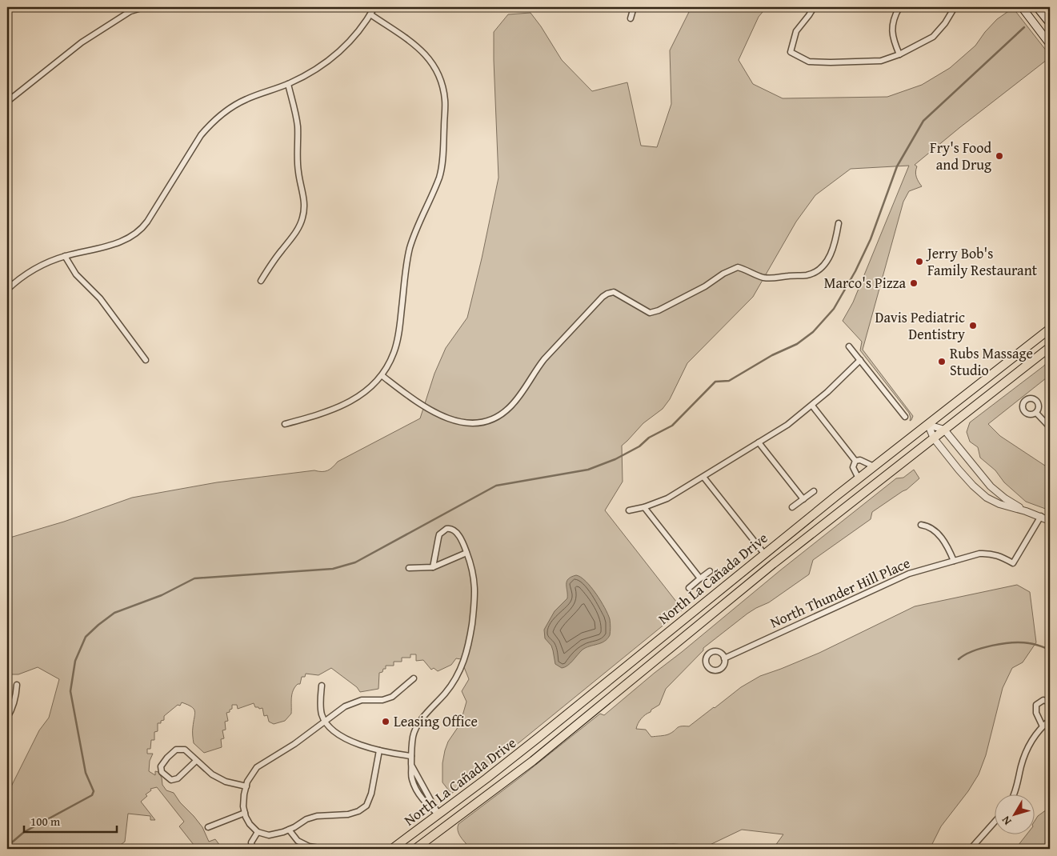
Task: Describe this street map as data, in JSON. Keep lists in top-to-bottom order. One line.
{"streets":{"main road":["North La Cañada Drive"],"street":["North Thunder Hill Place"]},"places":["Fry's Food and Drug","Jerry Bob's Family Restaurant","Marco's Pizza","Davis Pediatric Dentistry","Rubs Massage Studio","Leasing Office"],"scale_bar":"100 m","north":"bottom left"}
